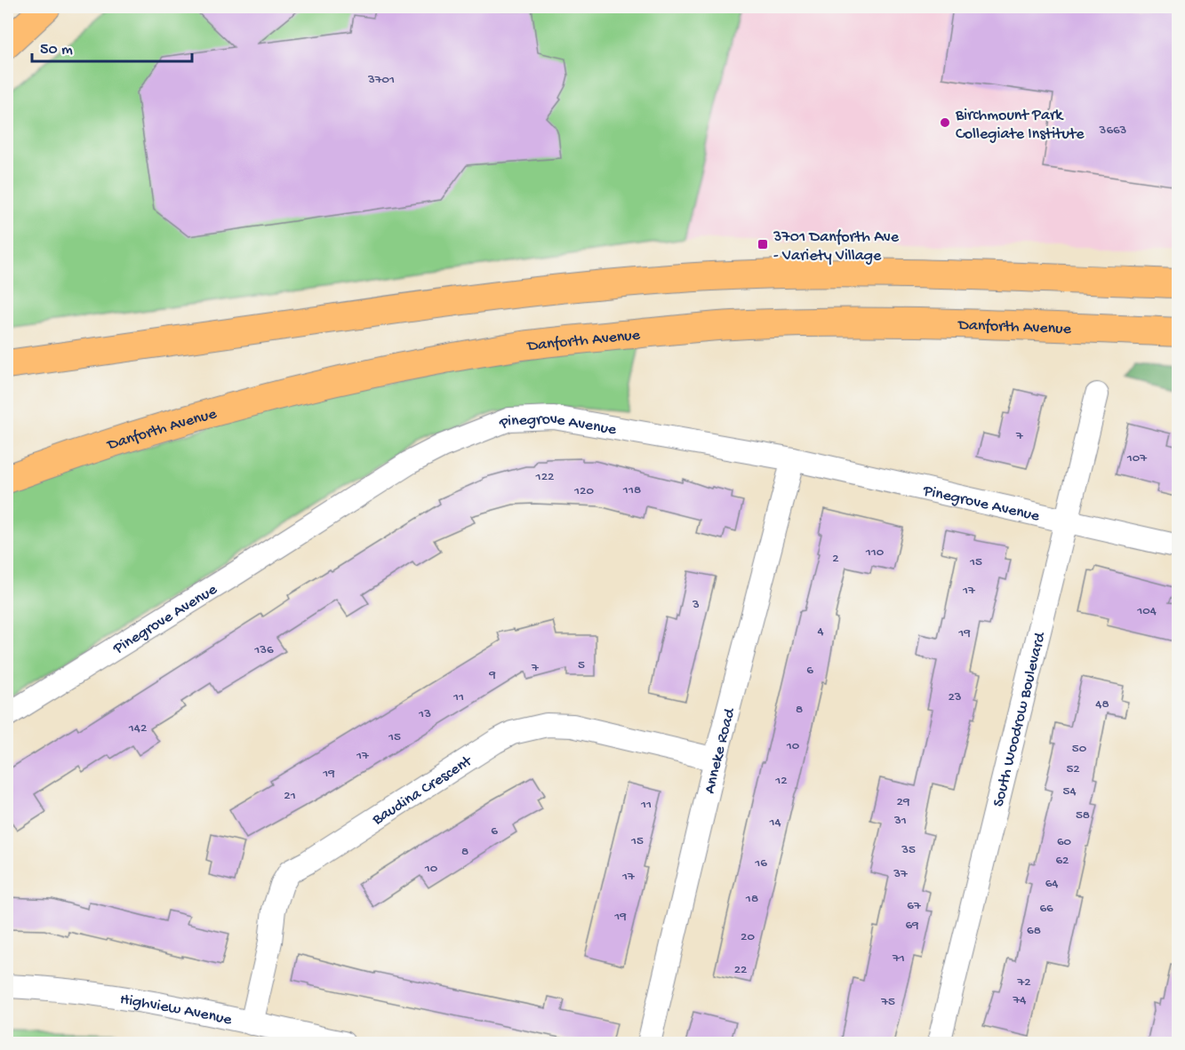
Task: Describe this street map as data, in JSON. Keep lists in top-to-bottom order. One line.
{"streets":{"main road":["Danforth Avenue"],"street":["Pinegrove Avenue","South Woodrow Boulevard","Anneke Road","Baudina Crescent","Highview Avenue"]},"crossings":[["Pinegrove Avenue","South Woodrow Boulevard"],["Pinegrove Avenue","Anneke Road"],["Anneke Road","Baudina Crescent"],["Baudina Crescent","Highview Avenue"]],"places":{"other":["Birchmount Park Collegiate Institute"],"transit":["3701 Danforth Ave - Variety Village"]},"house_numbers":["3701","3663","7","107","122","118","120","110","2","15","17","3","104","4","19","136","5","7","6","9","11","23","48","8","13","142","15","10","50","17","52","19","12","54","21","29","11","58","31","14","6","15","60","35","8","62","16","10","37","17","64","18","67","66","19","69","68","20","71","22","72","74","75"],"scale_bar":"50 m"}
